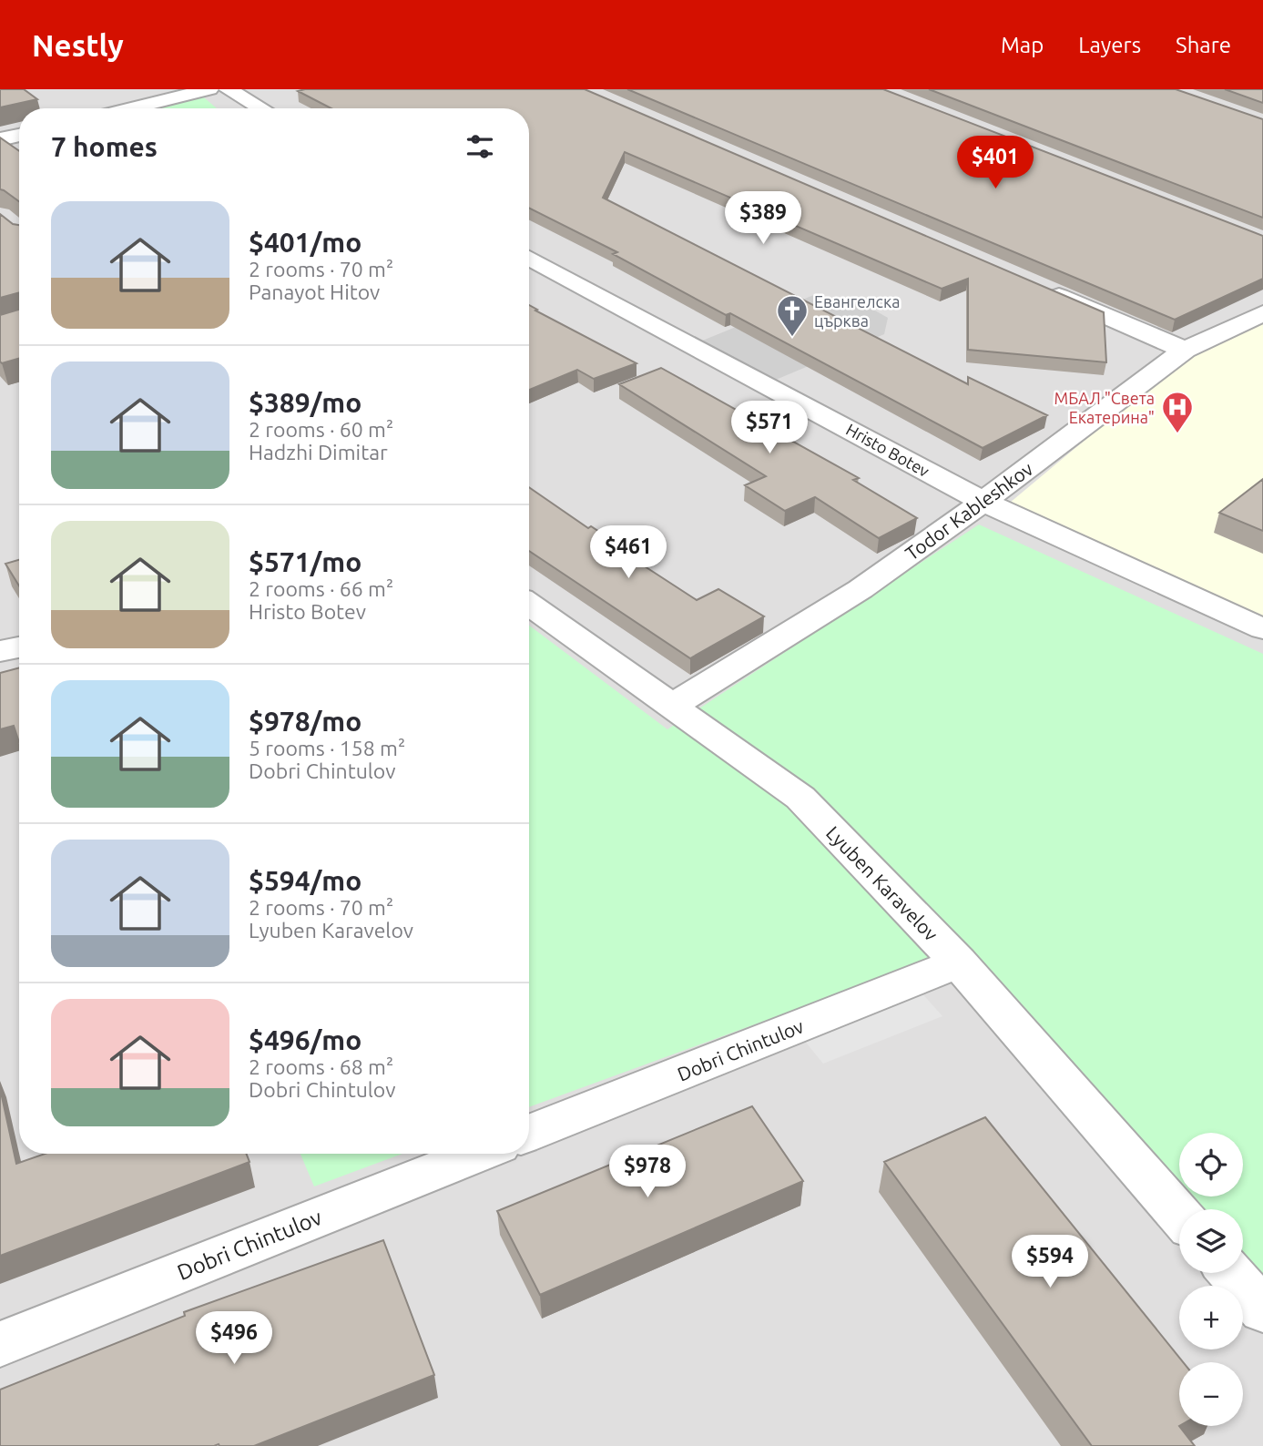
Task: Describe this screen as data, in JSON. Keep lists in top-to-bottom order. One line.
{"streets":{"street":["Hristo Botev","Todor Kableshkov","Lyuben Karavelov","Dobri Chintulov"]},"crossings":[["Hristo Botev","Todor Kableshkov"],["Todor Kableshkov","Lyuben Karavelov"],["Lyuben Karavelov","Dobri Chintulov"]],"places":{"church":["Евангелска църква"],"hospital":["МБАЛ \"Света Екатерина\""]},"page":{"header":"Nestly","nav":["Map","Layers","Share"],"heading":"7 homes","price":["$401","$389","$571","$461","$978","$594","$496"],"list":[{"name":"$401/mo","note":"2 rooms · 70 m² · Panayot Hitov"},{"name":"$389/mo","note":"2 rooms · 60 m² · Hadzhi Dimitar"},{"name":"$571/mo","note":"2 rooms · 66 m² · Hristo Botev"},{"name":"$978/mo","note":"5 rooms · 158 m² · Dobri Chintulov"},{"name":"$594/mo","note":"2 rooms · 70 m² · Lyuben Karavelov"},{"name":"$496/mo","note":"2 rooms · 68 m² · Dobri Chintulov"}],"map_buttons":["+","−"]}}
